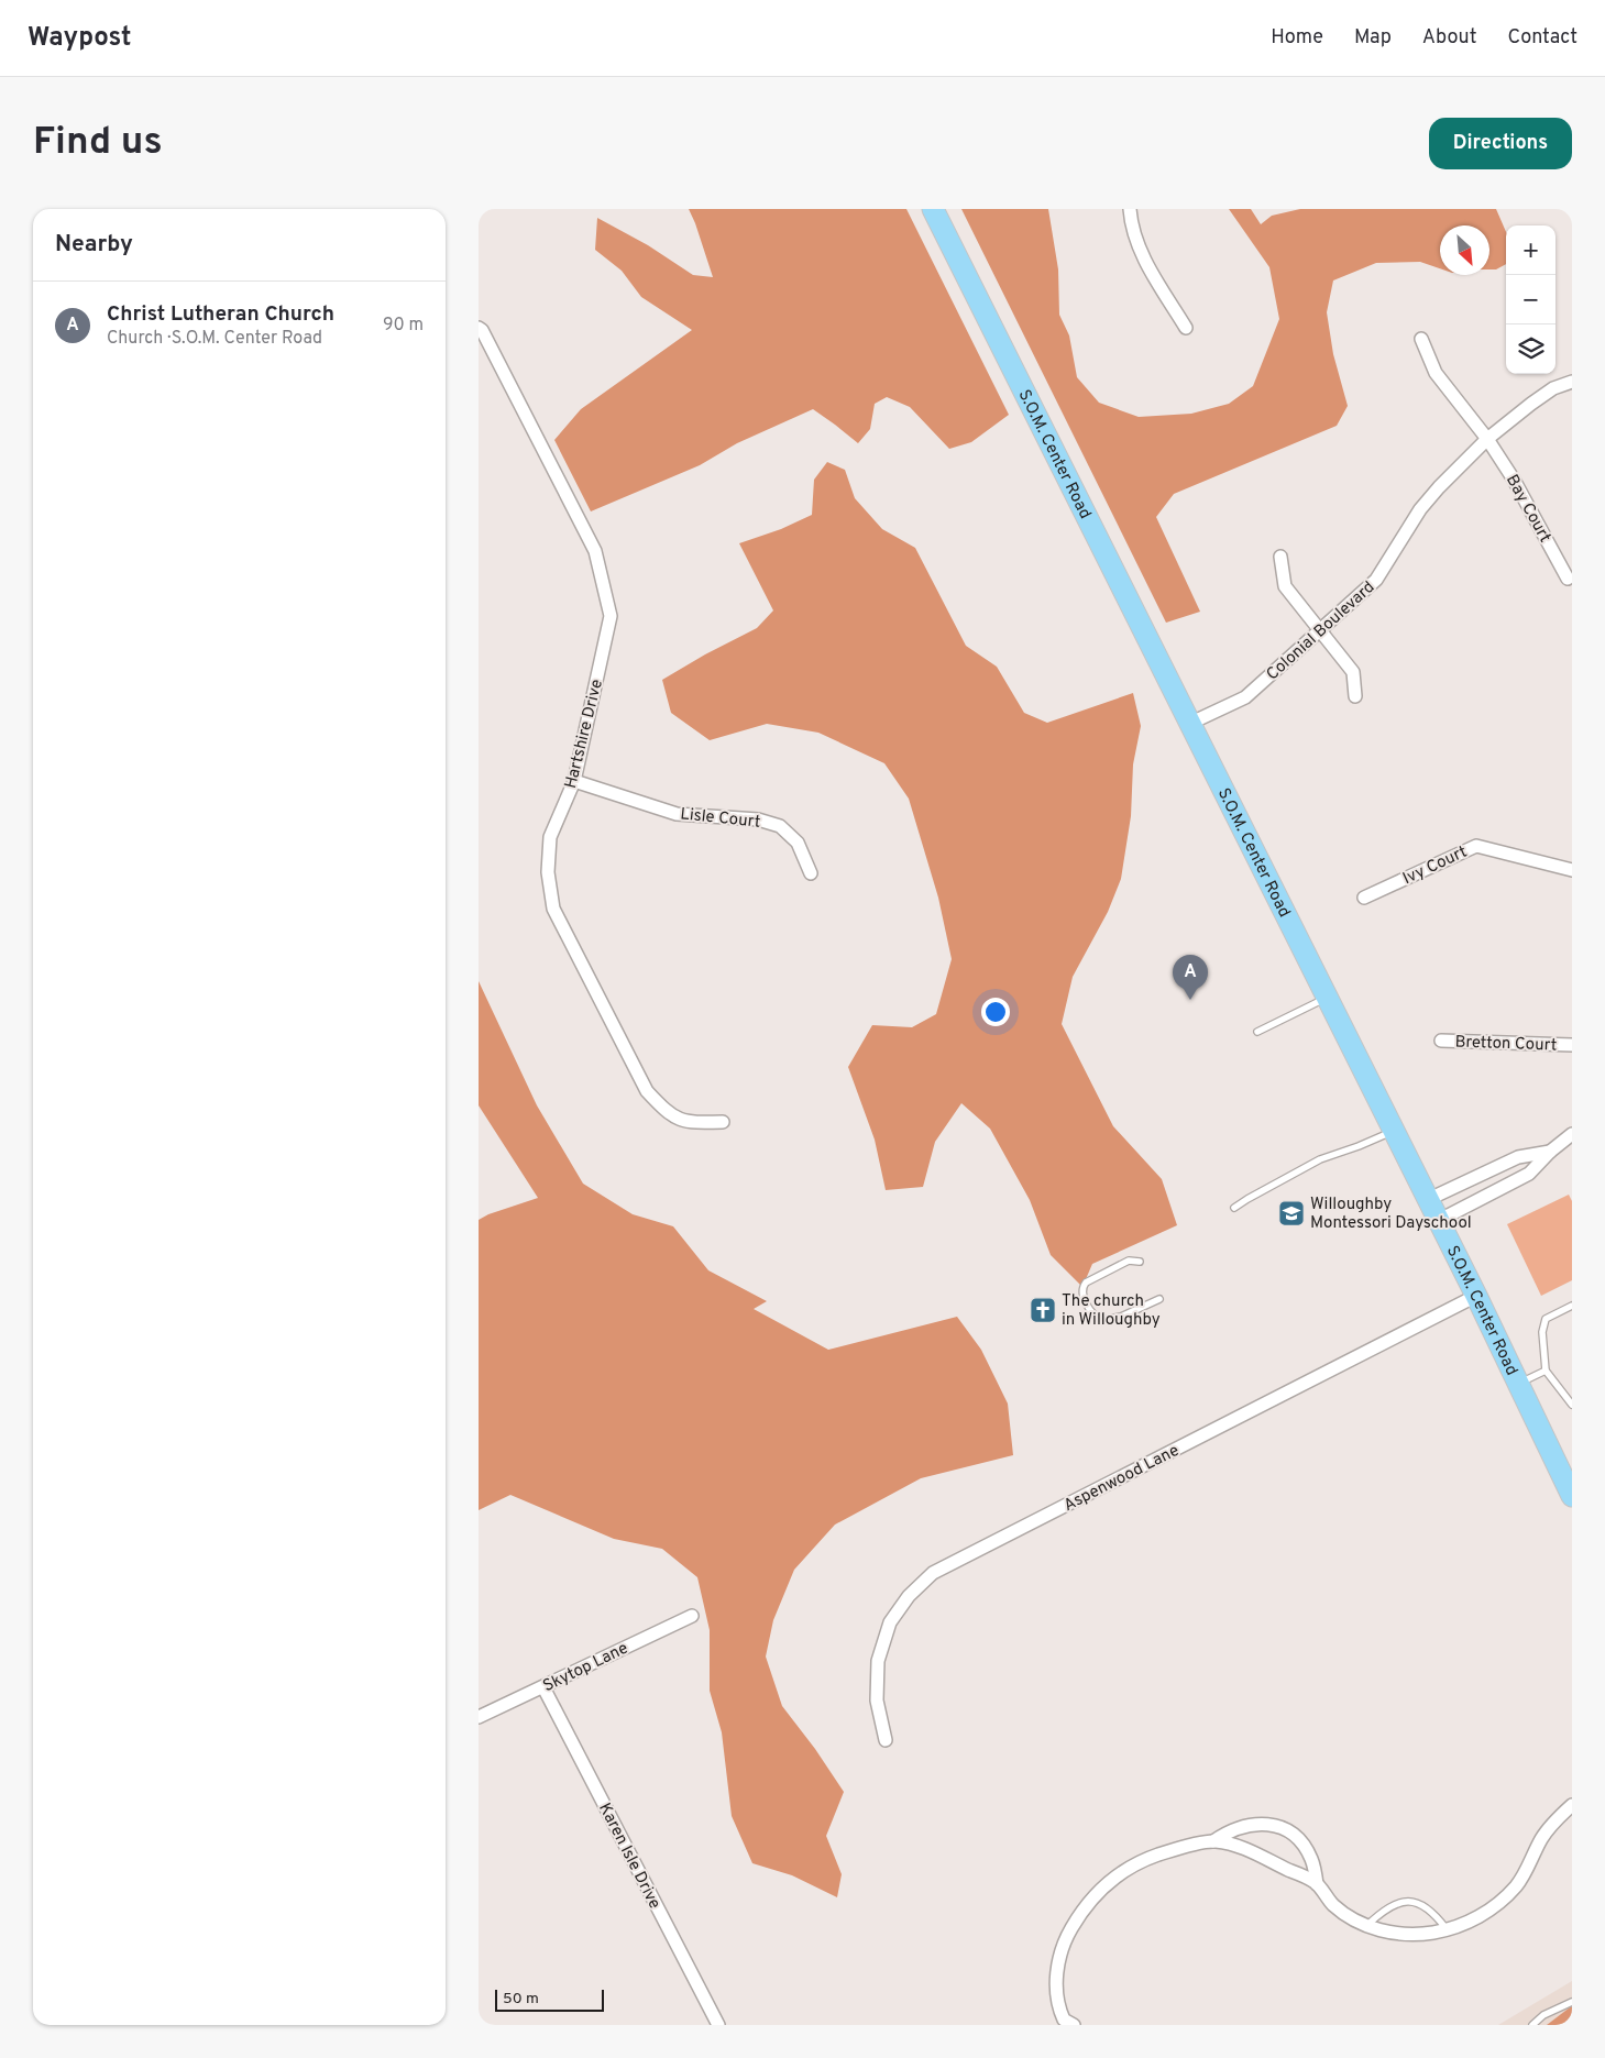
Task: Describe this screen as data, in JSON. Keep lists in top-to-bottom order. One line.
{"streets":{"main road":["S.O.M. Center Road"],"street":["Bay Court","Colonial Boulevard","Hartshire Drive","Lisle Court","Ivy Court","Bretton Court","Aspenwood Lane","Skytop Lane","Karen Isle Drive"]},"crossings":[["S.O.M. Center Road","Colonial Boulevard"],["S.O.M. Center Road","Aspenwood Lane"],["Bay Court","Colonial Boulevard"],["Hartshire Drive","Lisle Court"],["Skytop Lane","Karen Isle Drive"]],"places":{"school or university":["Willoughby Montessori Dayschool"],"church":["The church in Willoughby"]},"scale_bar":"50 m","north":"bottom right","page":{"header":"Waypost","nav":["Home","Map","About","Contact"],"buttons":"Directions","title":"Find us","heading":"Nearby","map_buttons":["+","−"],"list":[{"mark":"A","name":"Christ Lutheran Church","note":"Church · S.O.M. Center Road","value":"90 m"}],"pins":"A","scale":"50 m"}}
